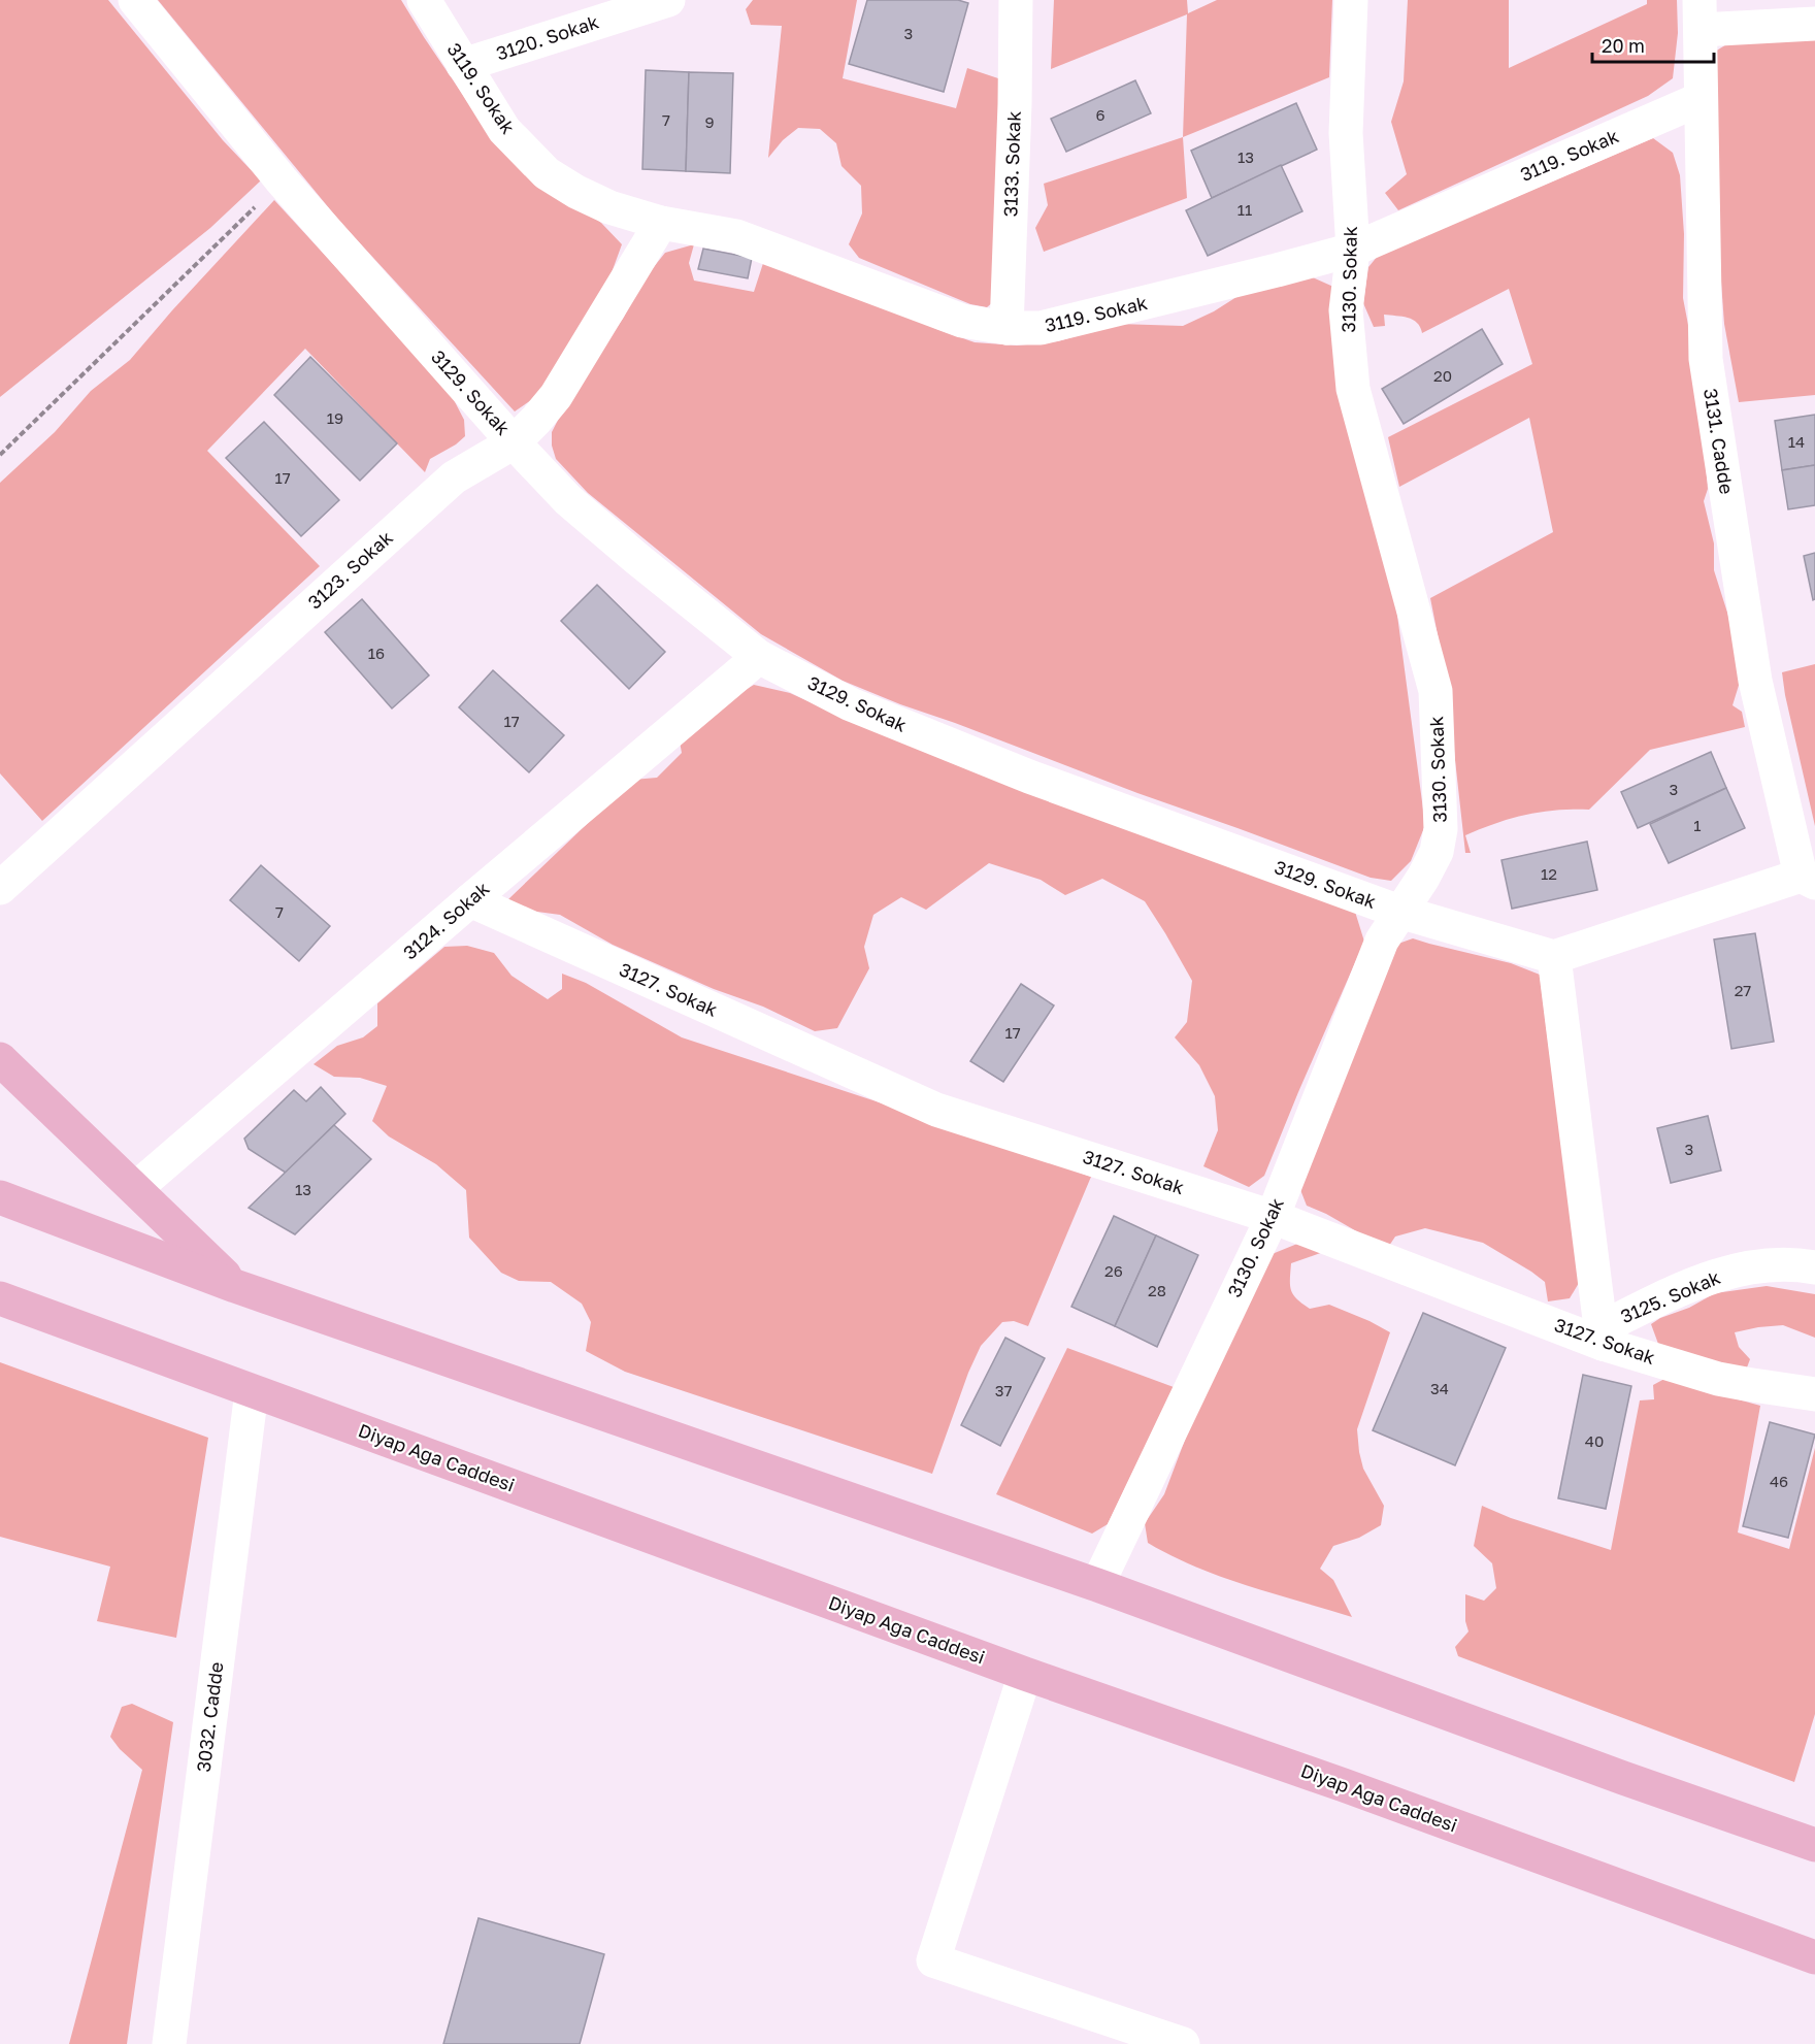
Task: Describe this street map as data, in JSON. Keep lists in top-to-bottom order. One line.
{"streets":{"main road":["Diyap Ağa Caddesi"],"street":["3120. Sokak","3119. Sokak","3133. Sokak","3130. Sokak","3129. Sokak","3131. Cadde","3123. Sokak","3124. Sokak","3127. Sokak","3125. Sokak","3032. Cadde"]},"crossings":[["3120. Sokak","3119. Sokak"],["3119. Sokak","3133. Sokak"],["3119. Sokak","3130. Sokak"],["3119. Sokak","3131. Cadde"],["3119. Sokak","3123. Sokak"],["3130. Sokak","3129. Sokak"],["3130. Sokak","3127. Sokak"],["3129. Sokak","3123. Sokak"],["3129. Sokak","3124. Sokak"],["3124. Sokak","3127. Sokak"],["3127. Sokak","3125. Sokak"],["Diyap Ağa Caddesi","3032. Cadde"]],"house_numbers":["3","6","7","9","13","11","20","19","14","17","16","17","3","1","12","7","27","17","3","13","26","28","34","37","40","46"],"scale_bar":"20 m"}
